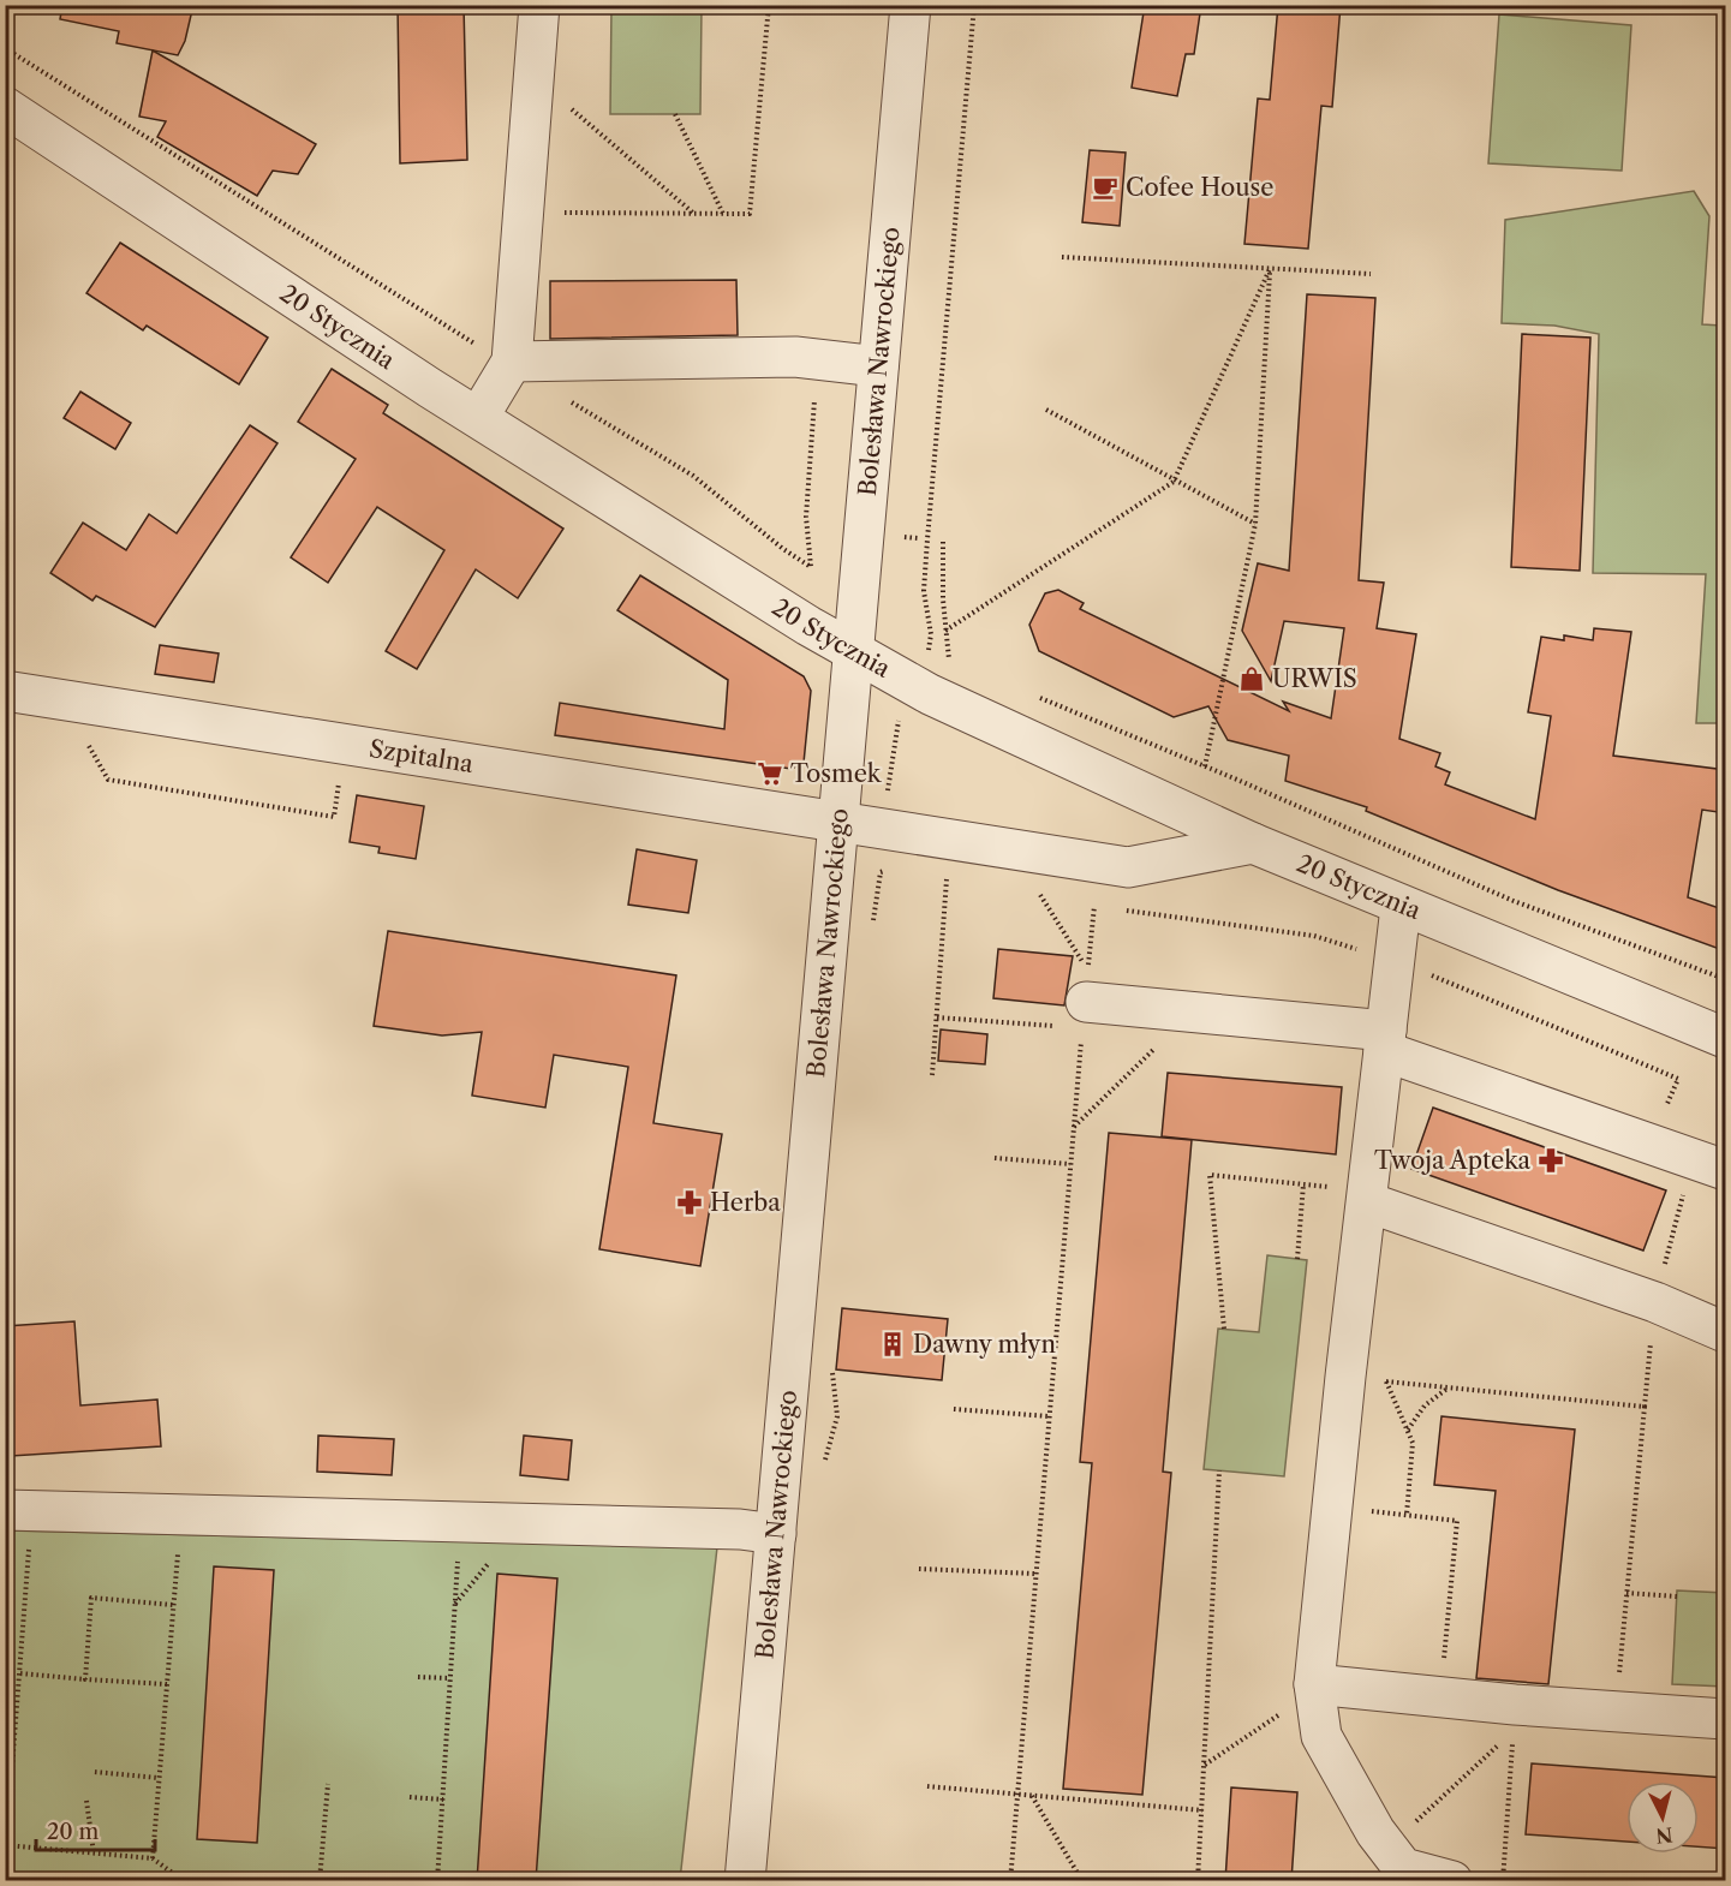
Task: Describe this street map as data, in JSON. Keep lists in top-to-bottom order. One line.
{"streets":{"street":["20 Stycznia","Bolesława Nawrockiego","Szpitalna"]},"crossings":[["20 Stycznia","Bolesława Nawrockiego"],["20 Stycznia","Szpitalna"],["Bolesława Nawrockiego","Szpitalna"]],"places":{"cafe":["Cofee House"],"shop":["URWIS"],"supermarket":["Tosmek"],"pharmacy":["Twoja Apteka","Herba"],"building":["Dawny młyn"]},"scale_bar":"20 m","north":"bottom"}
